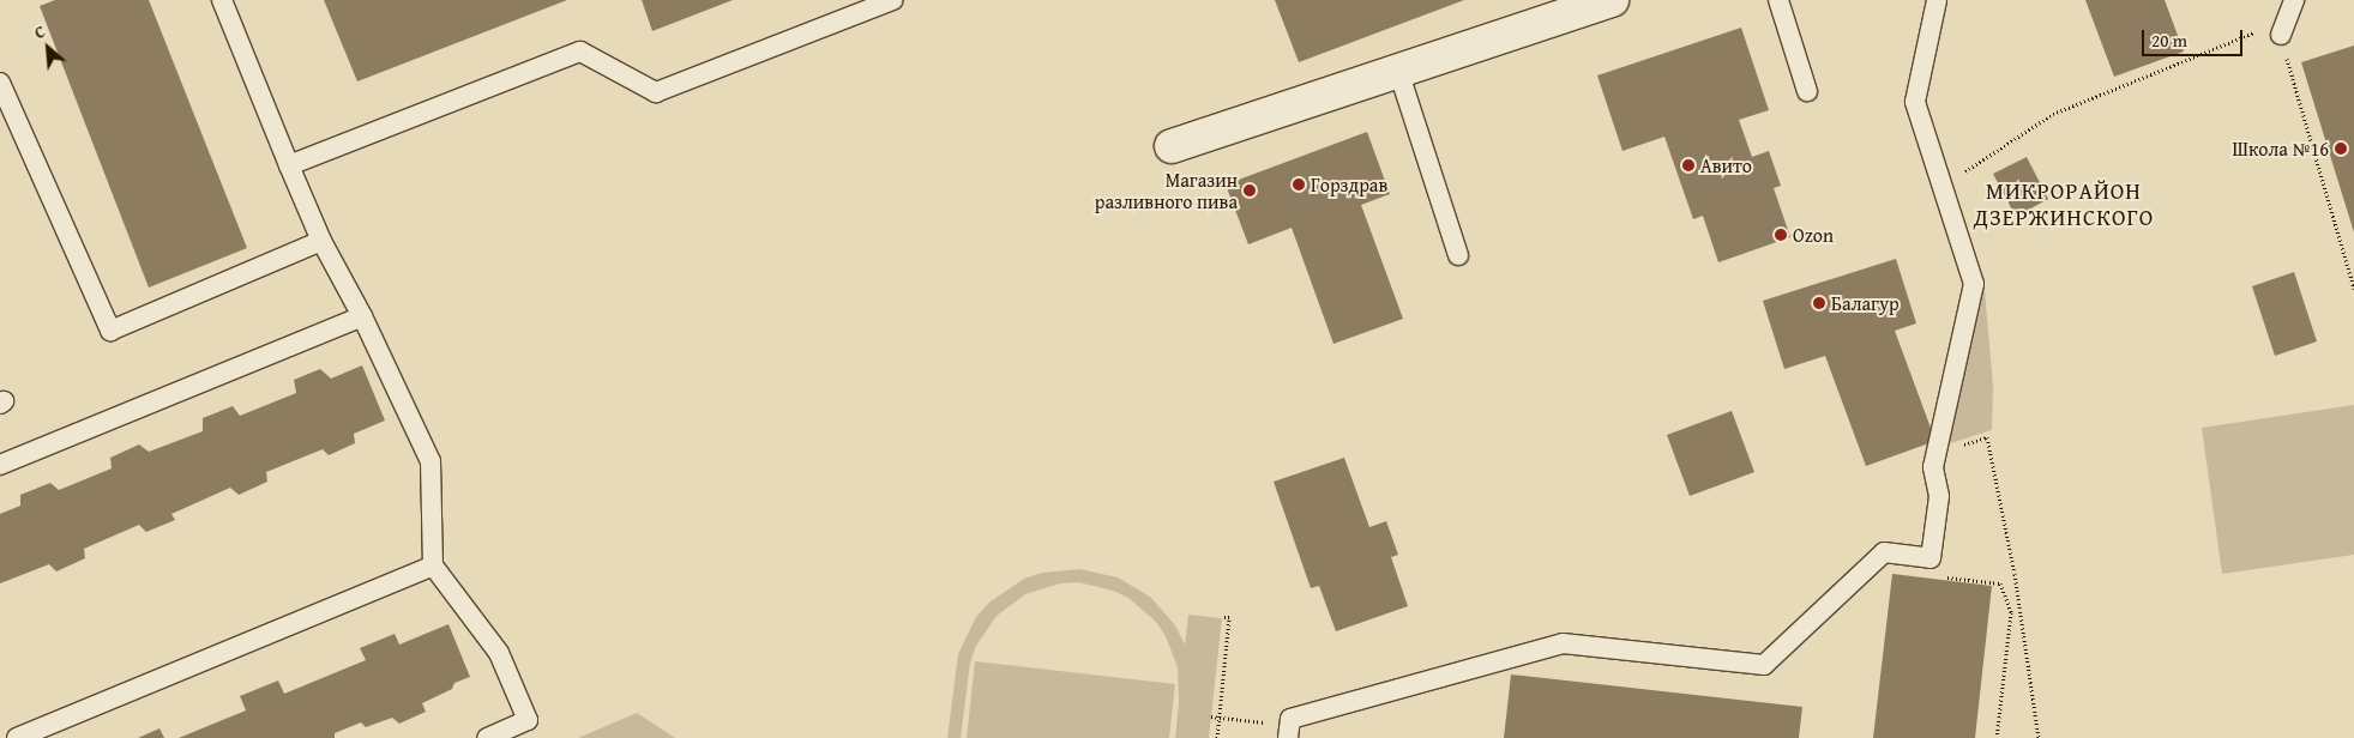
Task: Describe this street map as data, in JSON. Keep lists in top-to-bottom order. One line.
{"districts":["МИКРОРАЙОН ДЗЕРЖИНСКОГО"],"places":["Школа №16","Авито","Горздрав","Магазин разливного пива","Ozon","Балагур"],"scale_bar":"20 m","north":"top left"}
